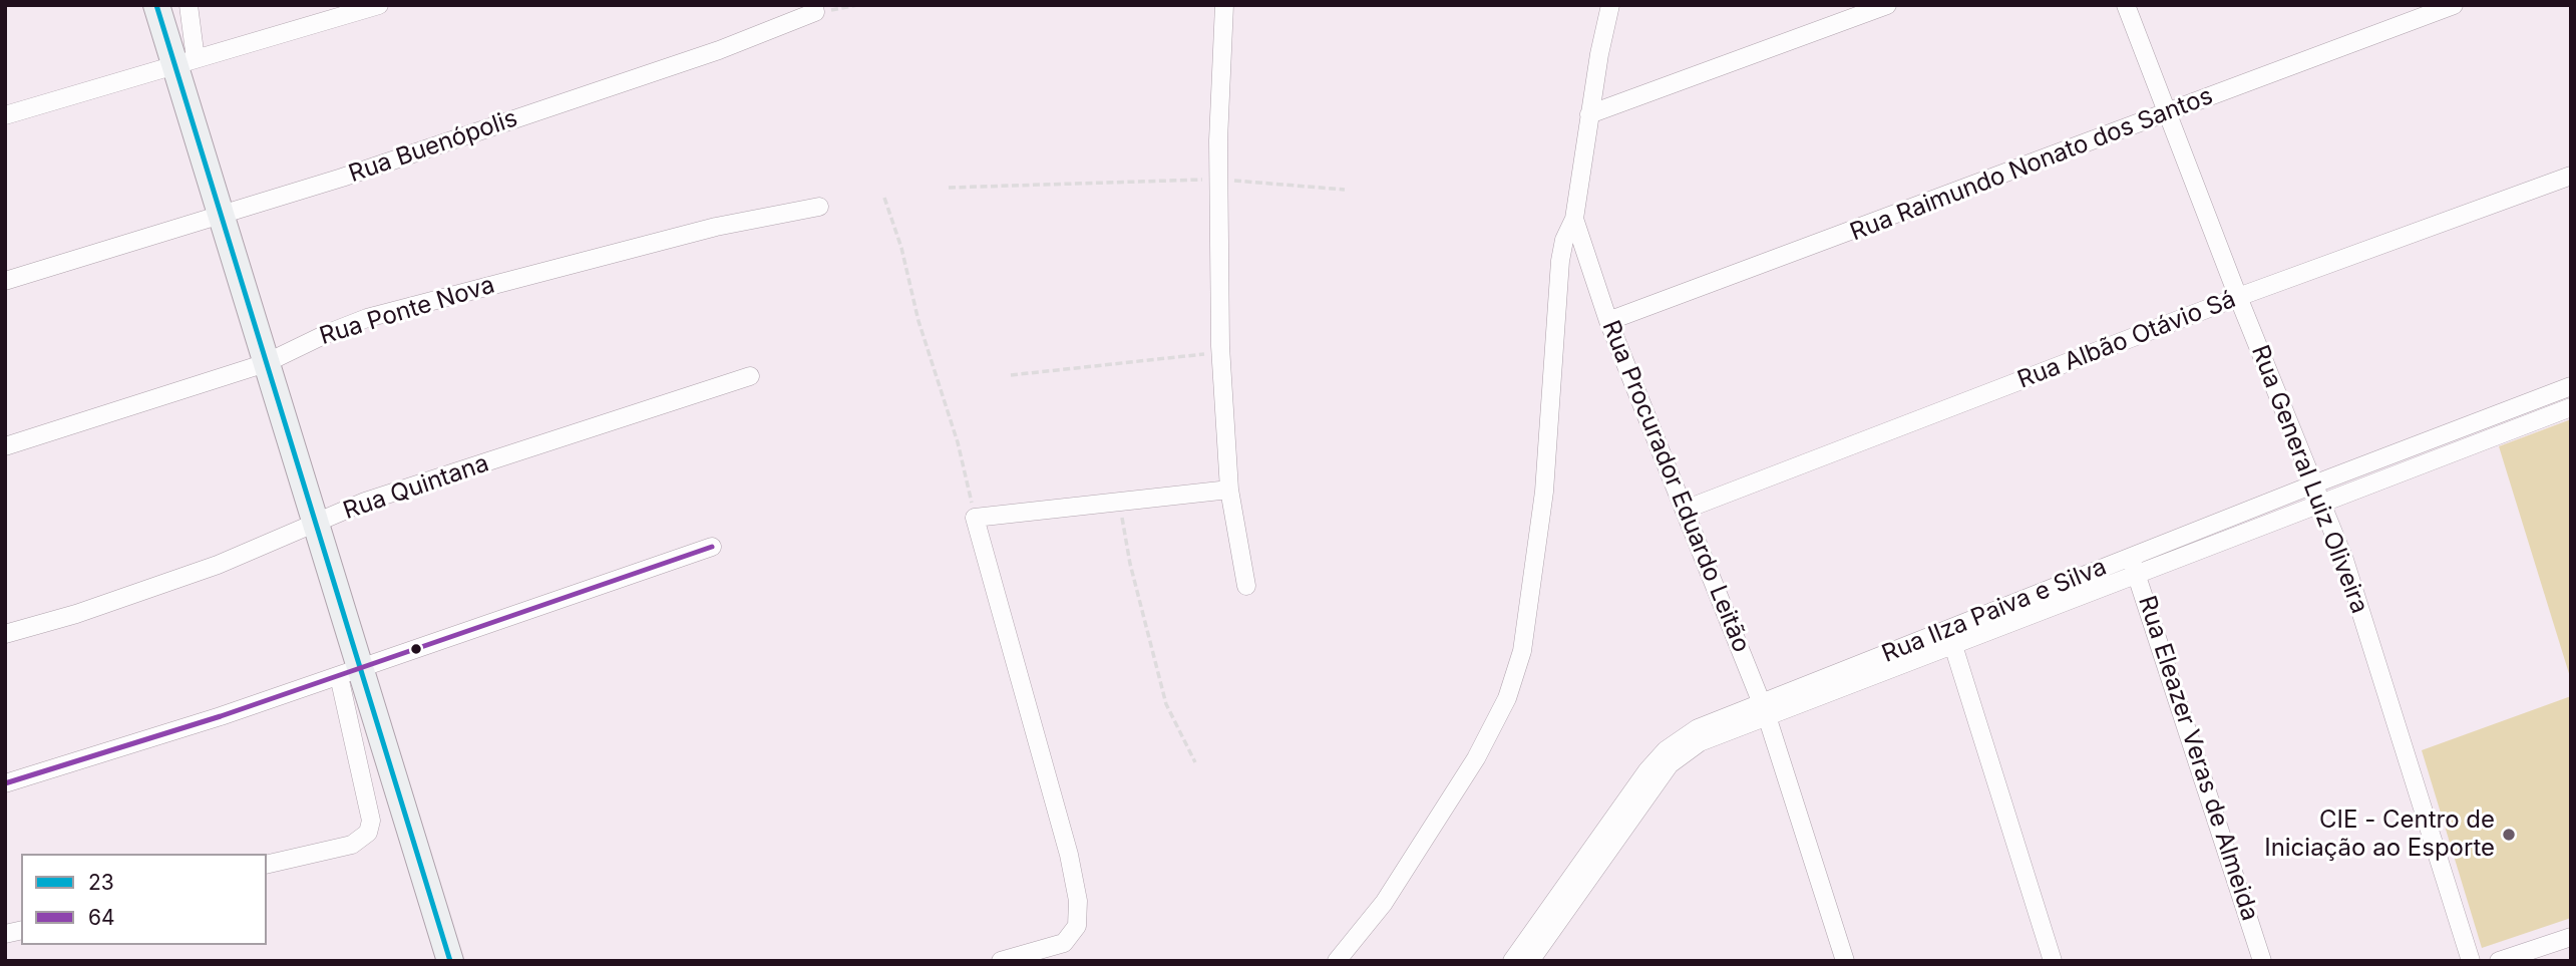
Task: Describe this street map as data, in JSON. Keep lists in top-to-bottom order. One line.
{"streets":{"street":["Rua Buenópolis","Rua Raimundo Nonato dos Santos","Rua Ponte Nova","Rua Albão Otávio Sá","Rua General Luiz Oliveira","Rua Procurador Eduardo Leitão","Rua Quintana","Rua Ilza Paiva e Silva","Rua Eleazer Veras de Almeida"]},"crossings":[["Rua Raimundo Nonato dos Santos","Rua General Luiz Oliveira"],["Rua Raimundo Nonato dos Santos","Rua Procurador Eduardo Leitão"],["Rua Albão Otávio Sá","Rua General Luiz Oliveira"],["Rua Albão Otávio Sá","Rua Procurador Eduardo Leitão"],["Rua General Luiz Oliveira","Rua Ilza Paiva e Silva"],["Rua Procurador Eduardo Leitão","Rua Ilza Paiva e Silva"],["Rua Ilza Paiva e Silva","Rua Eleazer Veras de Almeida"]],"places":["CIE - Centro de Iniciação ao Esporte"],"lines":["transit line 23","transit line 64"],"legend":["23","64"]}
